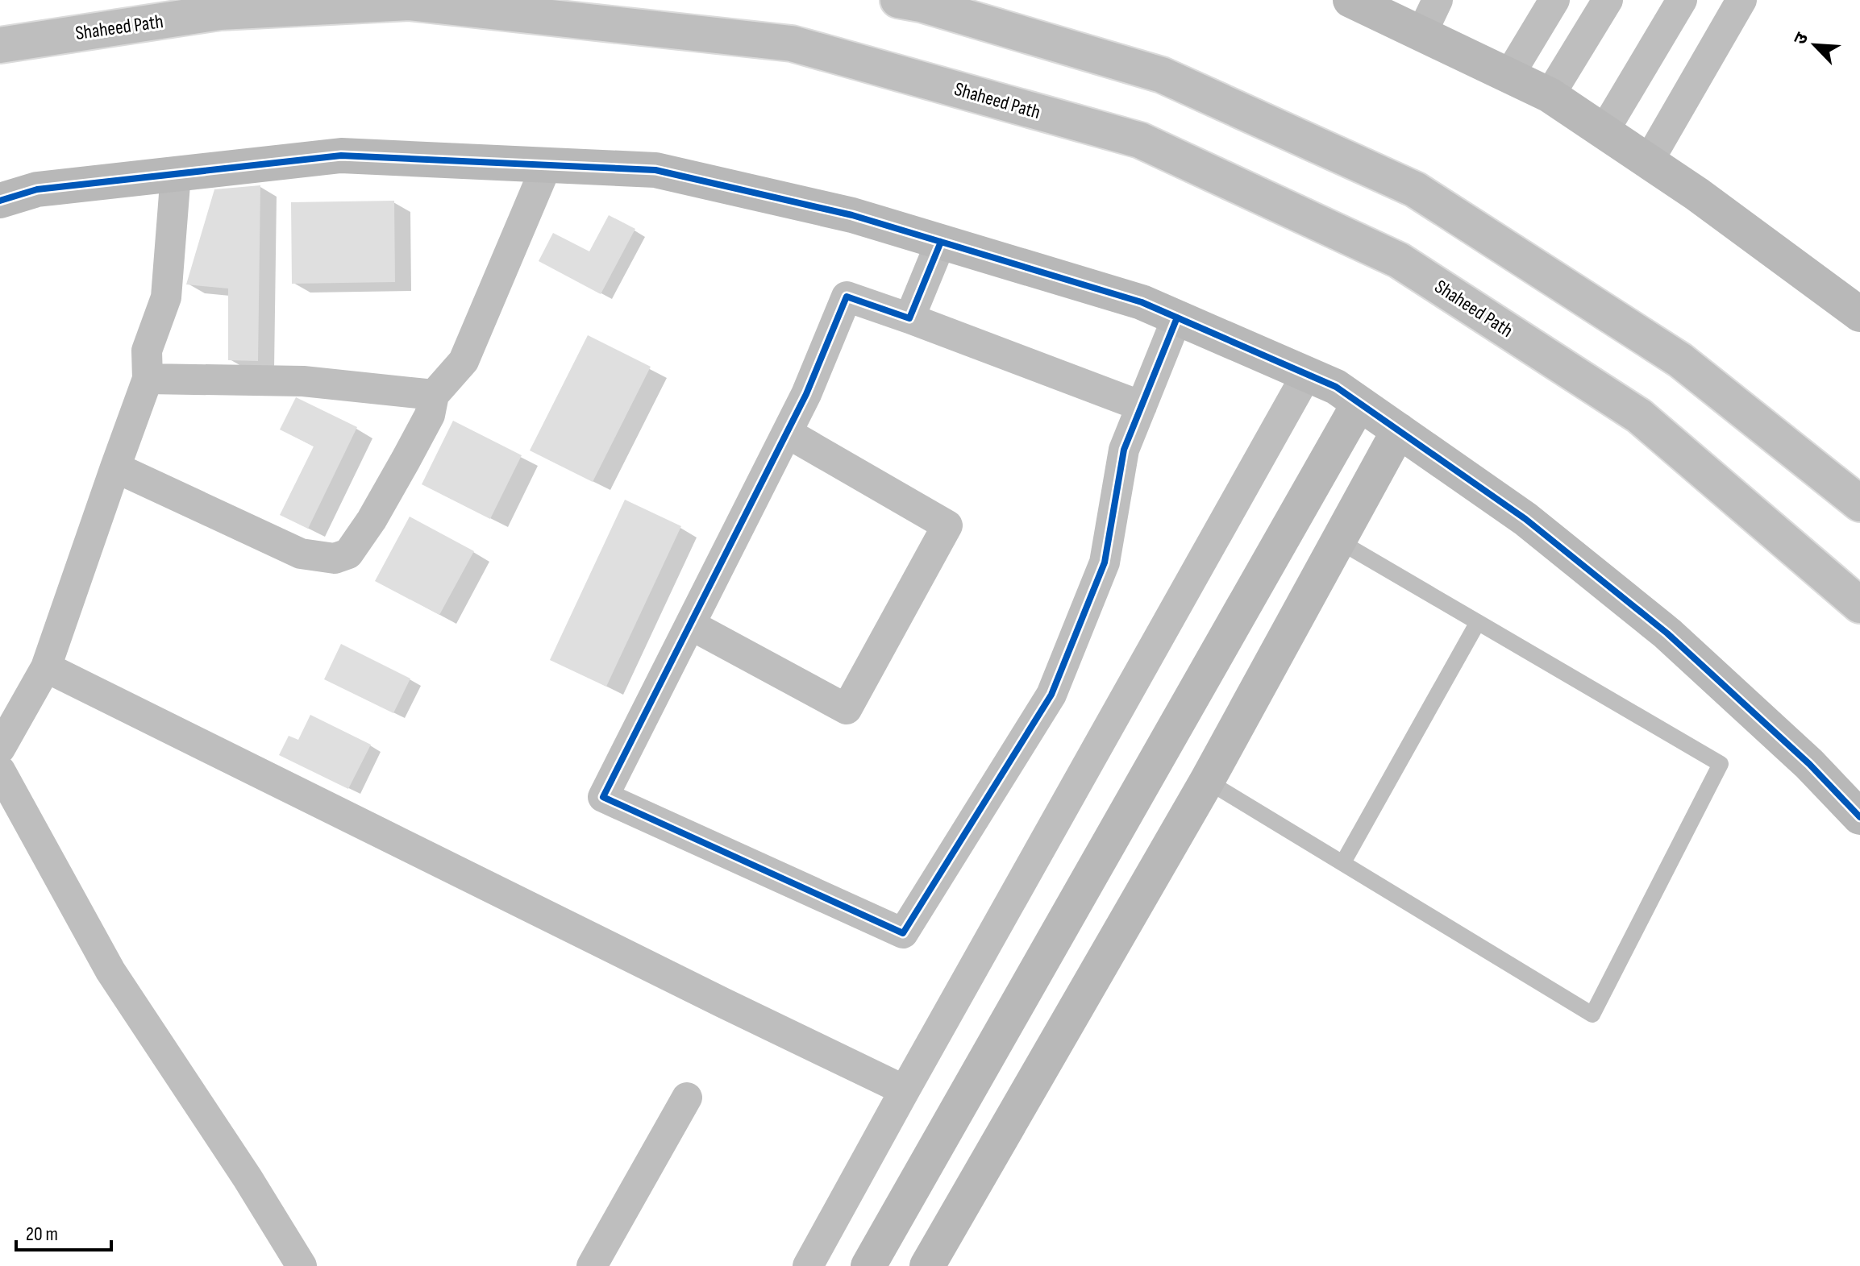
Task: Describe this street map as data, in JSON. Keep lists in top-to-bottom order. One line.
{"streets":{"highway":["Shaheed Path"]},"scale_bar":"20 m","north":"top left"}
